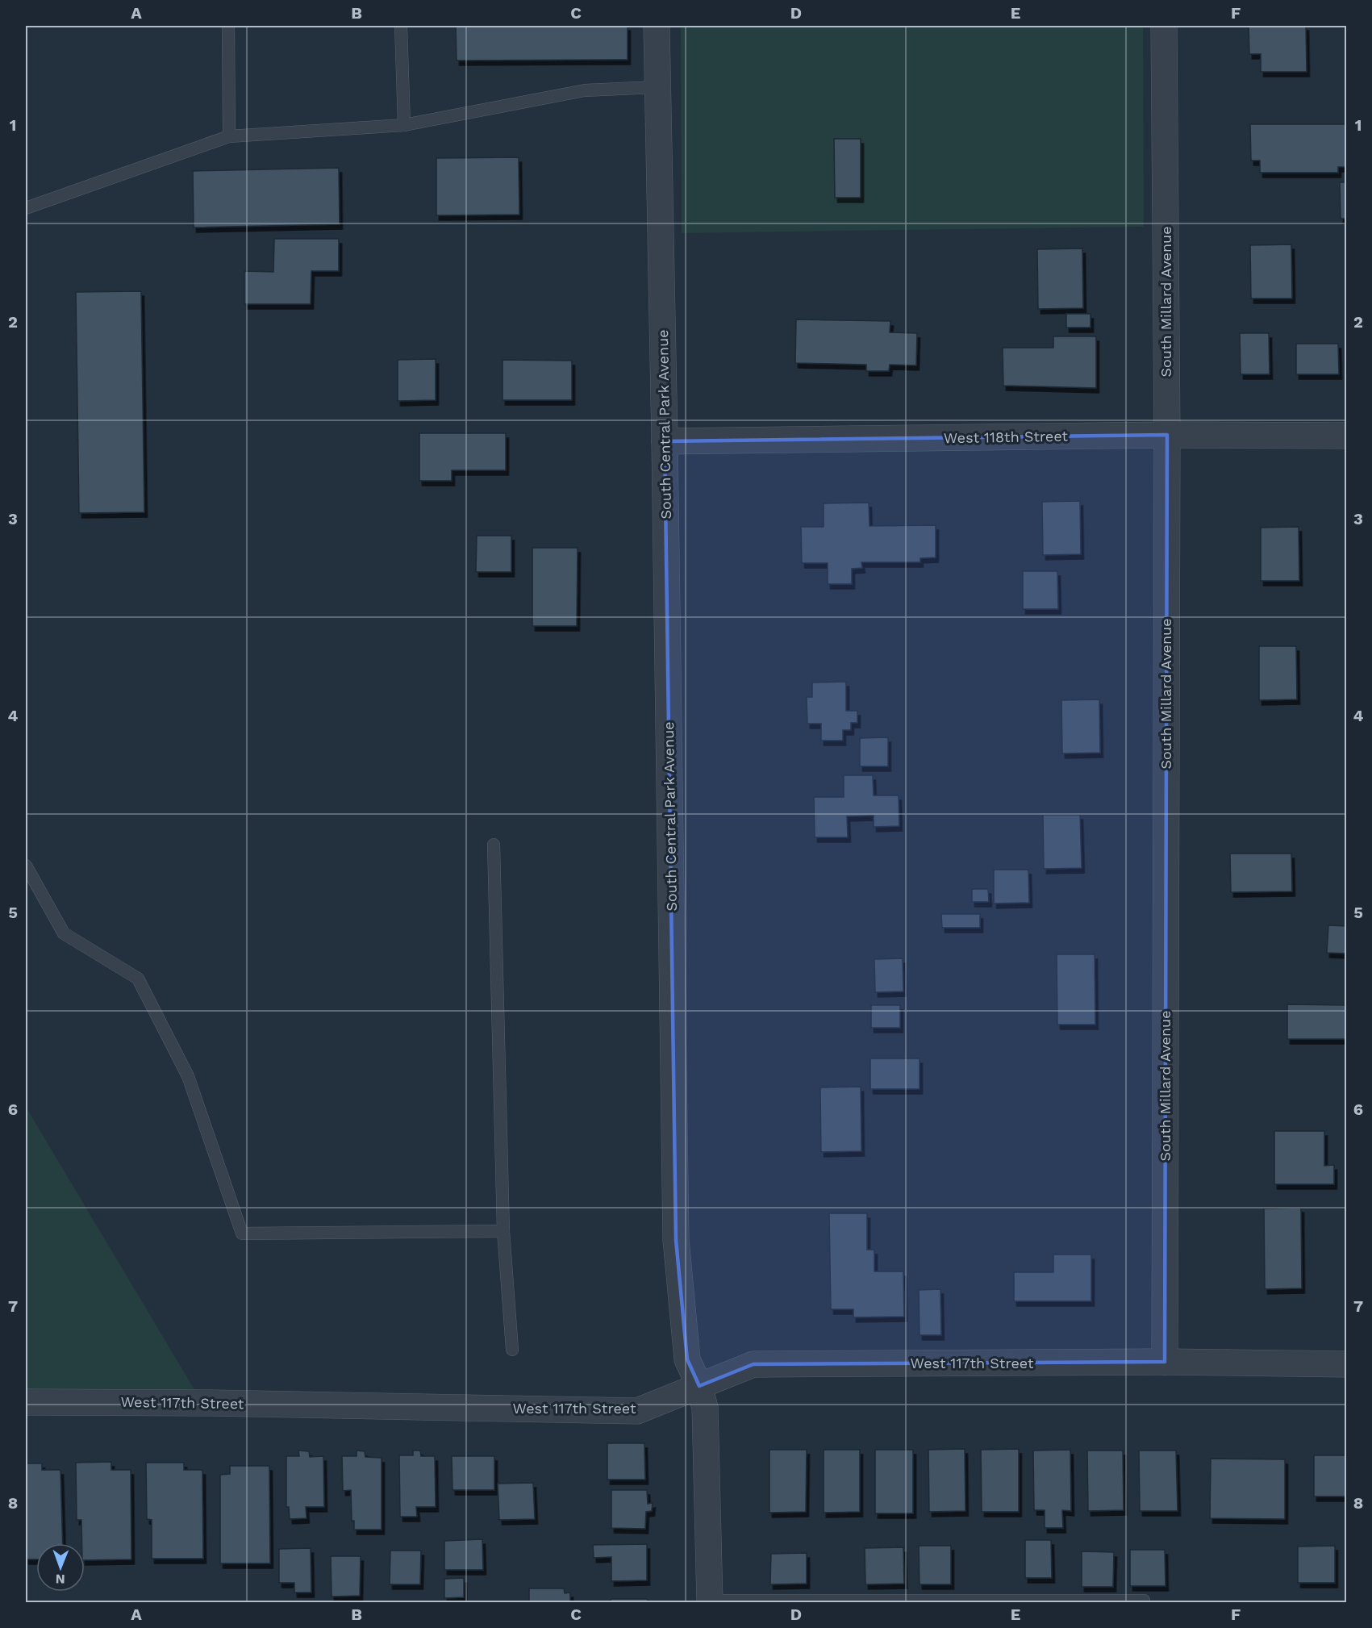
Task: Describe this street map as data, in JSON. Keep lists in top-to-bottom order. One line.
{"streets":{"street":["South Millard Avenue","South Central Park Avenue","West 118th Street","West 117th Street"]},"crossings":[["South Millard Avenue","West 118th Street"],["South Millard Avenue","West 117th Street"],["South Central Park Avenue","West 118th Street"],["South Central Park Avenue","West 117th Street"]],"north":"bottom","grid":{"columns":["A","B","C","D","E","F"],"rows":["1","2","3","4","5","6","7","8"]}}
